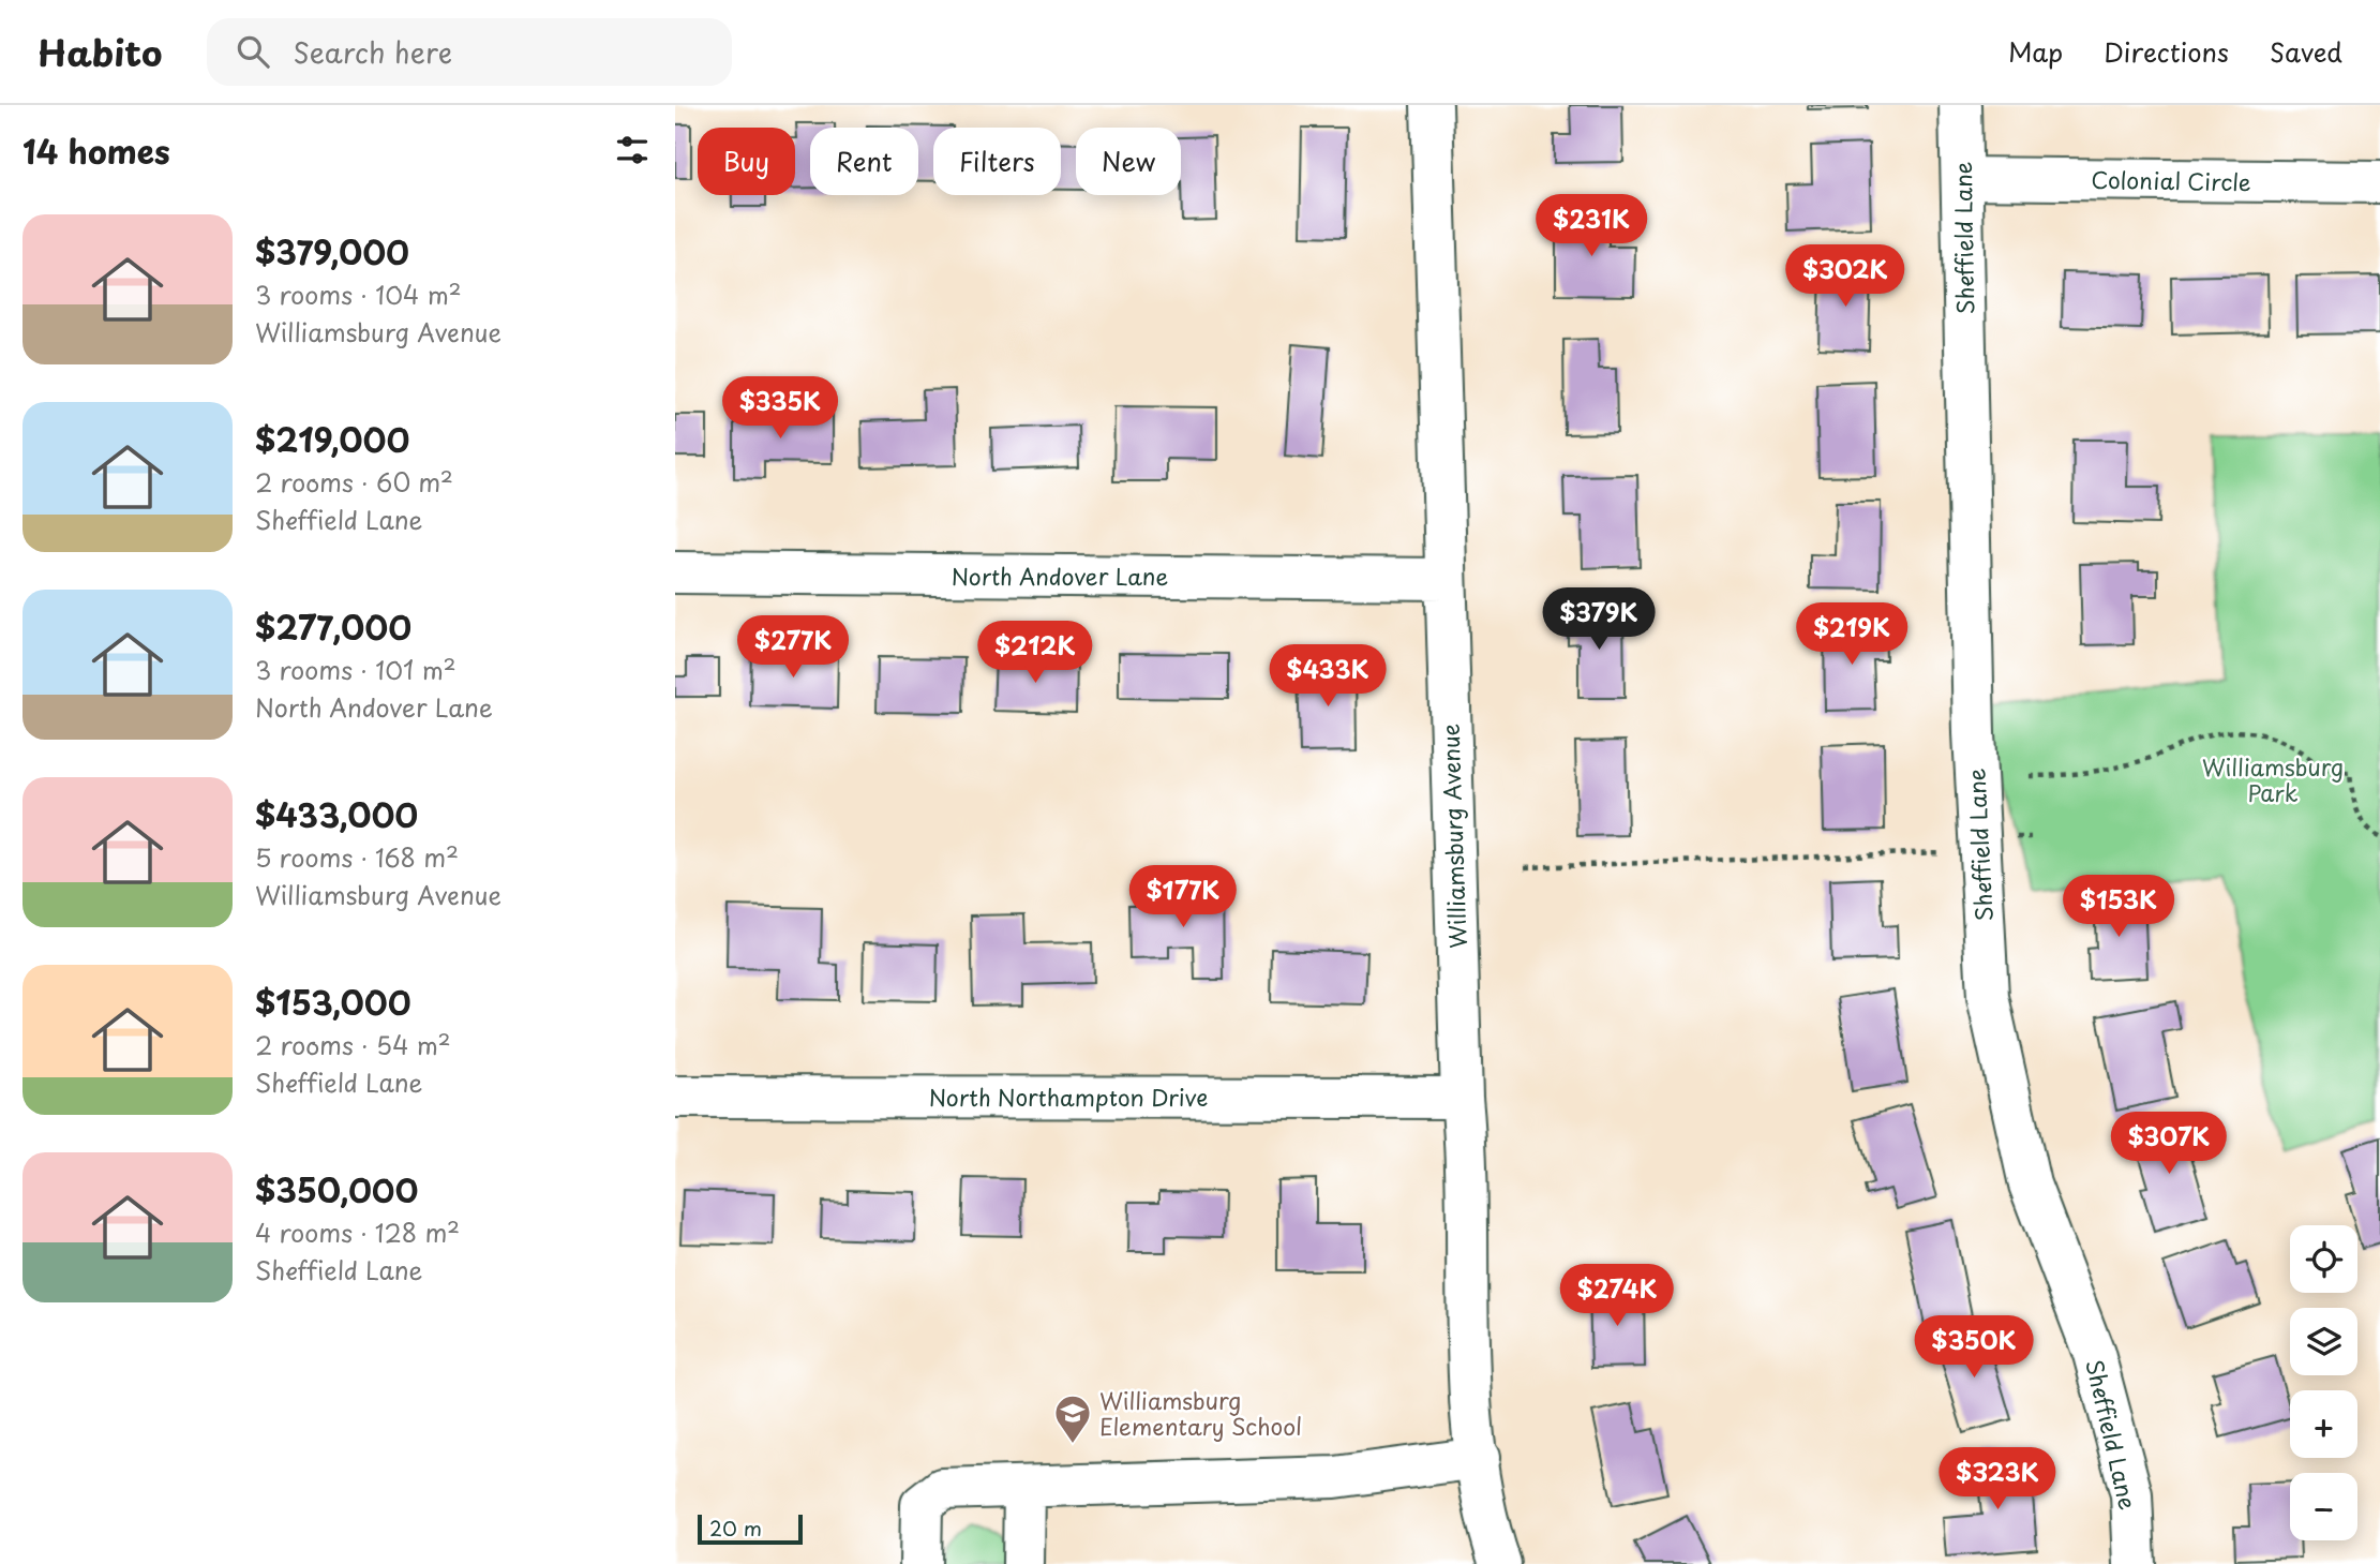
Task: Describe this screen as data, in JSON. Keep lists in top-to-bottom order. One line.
{"streets":{"street":["Colonial Circle","Sheffield Lane","North Andover Lane","Williamsburg Avenue","North Northampton Drive"]},"crossings":[["Colonial Circle","Sheffield Lane"],["North Andover Lane","Williamsburg Avenue"],["Williamsburg Avenue","North Northampton Drive"]],"parks":["Williamsburg Park"],"places":{"school or university":["Williamsburg Elementary School"]},"scale_bar":"20 m","page":{"header":"Habito","search":"Search here","nav":["Map","Directions","Saved"],"heading":"14 homes","chip":["Buy","Rent","Filters","New"],"price":["$231K","$302K","$335K","$379K","$219K","$277K","$212K","$433K","$177K","$153K","$307K","$274K","$350K","$323K"],"list":[{"name":"$379,000","note":"3 rooms · 104 m² · Williamsburg Avenue"},{"name":"$219,000","note":"2 rooms · 60 m² · Sheffield Lane"},{"name":"$277,000","note":"3 rooms · 101 m² · North Andover Lane"},{"name":"$433,000","note":"5 rooms · 168 m² · Williamsburg Avenue"},{"name":"$153,000","note":"2 rooms · 54 m² · Sheffield Lane"},{"name":"$350,000","note":"4 rooms · 128 m² · Sheffield Lane"}],"map_buttons":["+","−"],"scale":"20 m"}}
